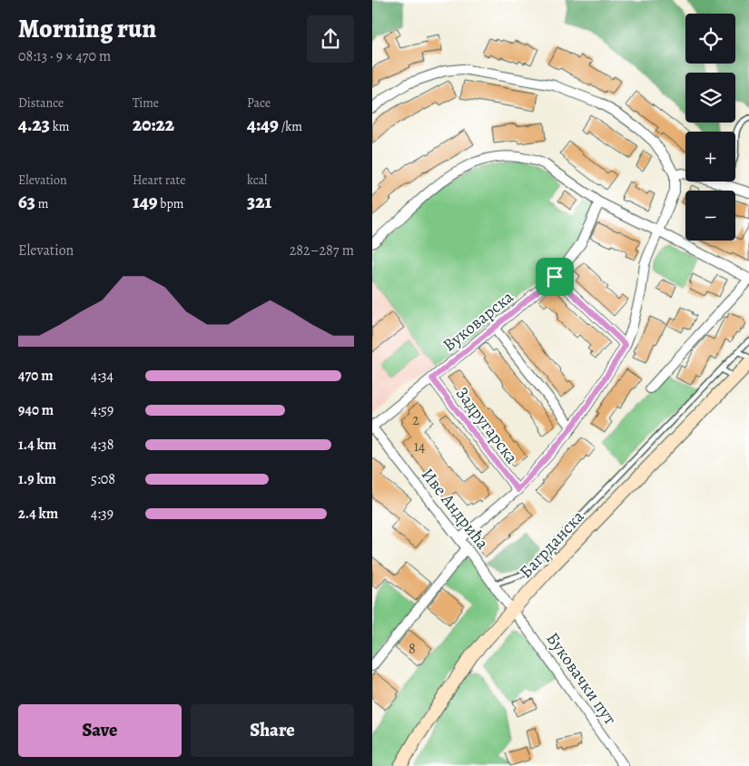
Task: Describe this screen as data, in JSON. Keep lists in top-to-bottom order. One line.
{"streets":{"main road":["Багрданска"],"street":["Вуковарска","Задругарска","Иве Андрића","Буковачки пут"]},"crossings":[["Вуковарска","Задругарска"],["Вуковарска","Иве Андрића"],["Иве Андрића","Багрданска"],["Иве Андрића","Буковачки пут"],["Багрданска","Буковачки пут"]],"house_numbers":["2","14","8"],"page":{"heading":["Morning run","08:13 · 9 × 470 m"],"map_buttons":["+","−"],"stats":[["Distance","4.23 km"],["Time","20:22"],["Pace","4:49 /km"],["Elevation","63 m"],["Heart rate","149 bpm"],["kcal","321"]],"chart":["Elevation","282–287 m"],"list":[{"name":"470 m","note":"4:34"},{"name":"940 m","note":"4:59"},{"name":"1.4 km","note":"4:38"},{"name":"1.9 km","note":"5:08"},{"name":"2.4 km","note":"4:39"}],"buttons":["Save","Share"]}}
